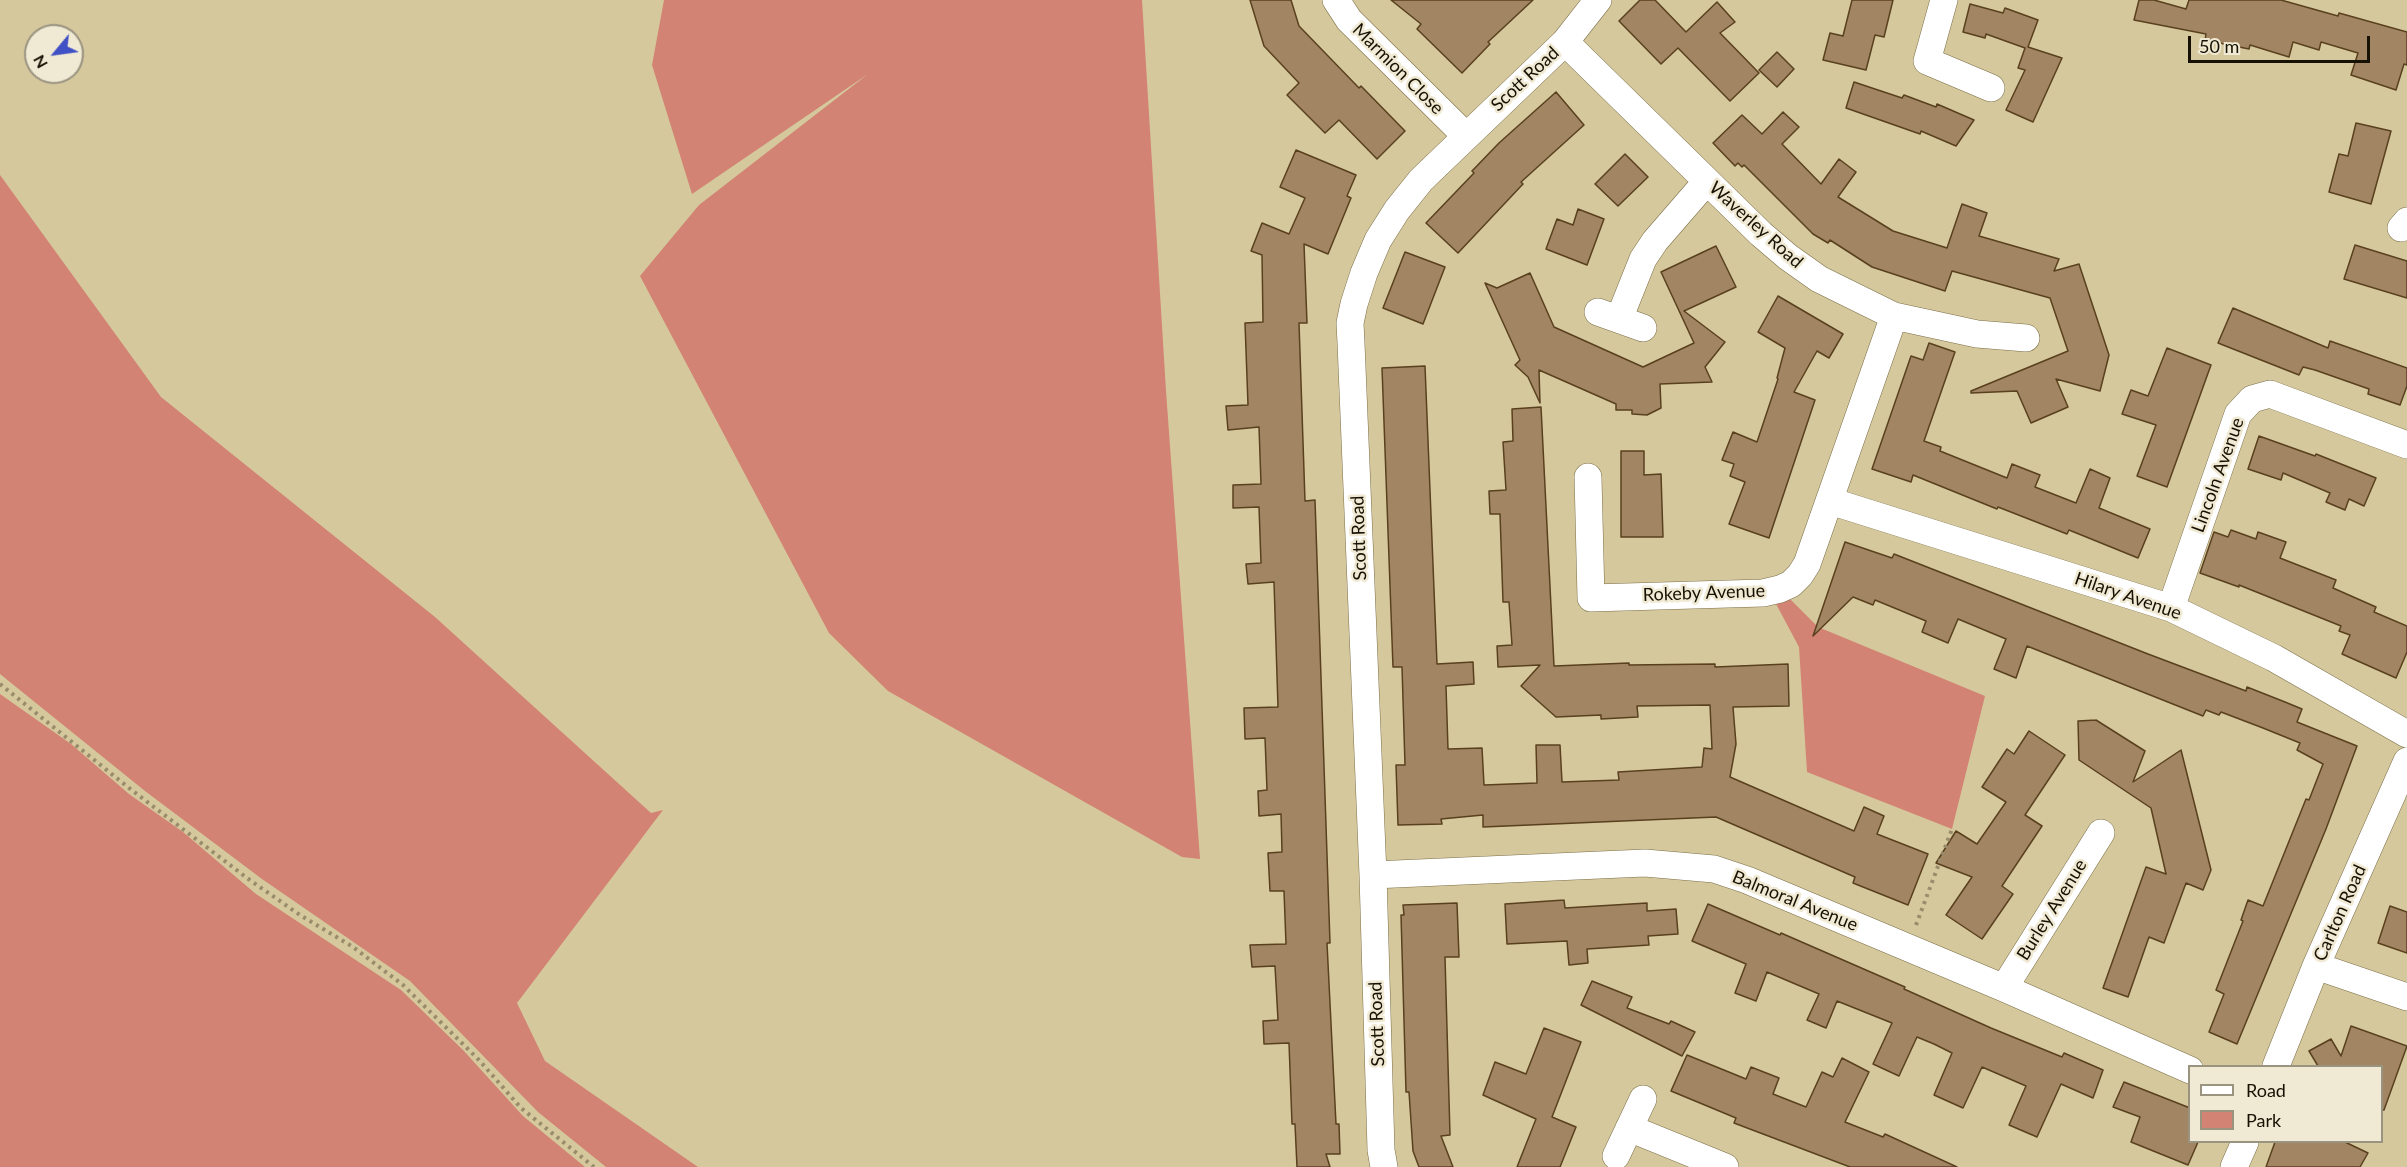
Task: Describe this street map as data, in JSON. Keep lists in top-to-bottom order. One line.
{"streets":{"street":["Marmion Close","Scott Road","Waverley Road","Lincoln Avenue","Rokeby Avenue","Hilary Avenue","Balmoral Avenue","Burley Avenue","Carlton Road"]},"crossings":[["Marmion Close","Scott Road"],["Scott Road","Waverley Road"],["Scott Road","Balmoral Avenue"],["Waverley Road","Rokeby Avenue"],["Lincoln Avenue","Hilary Avenue"],["Rokeby Avenue","Hilary Avenue"],["Balmoral Avenue","Burley Avenue"]],"legend":["Road","Park"],"scale_bar":"50 m","north":"bottom left"}
